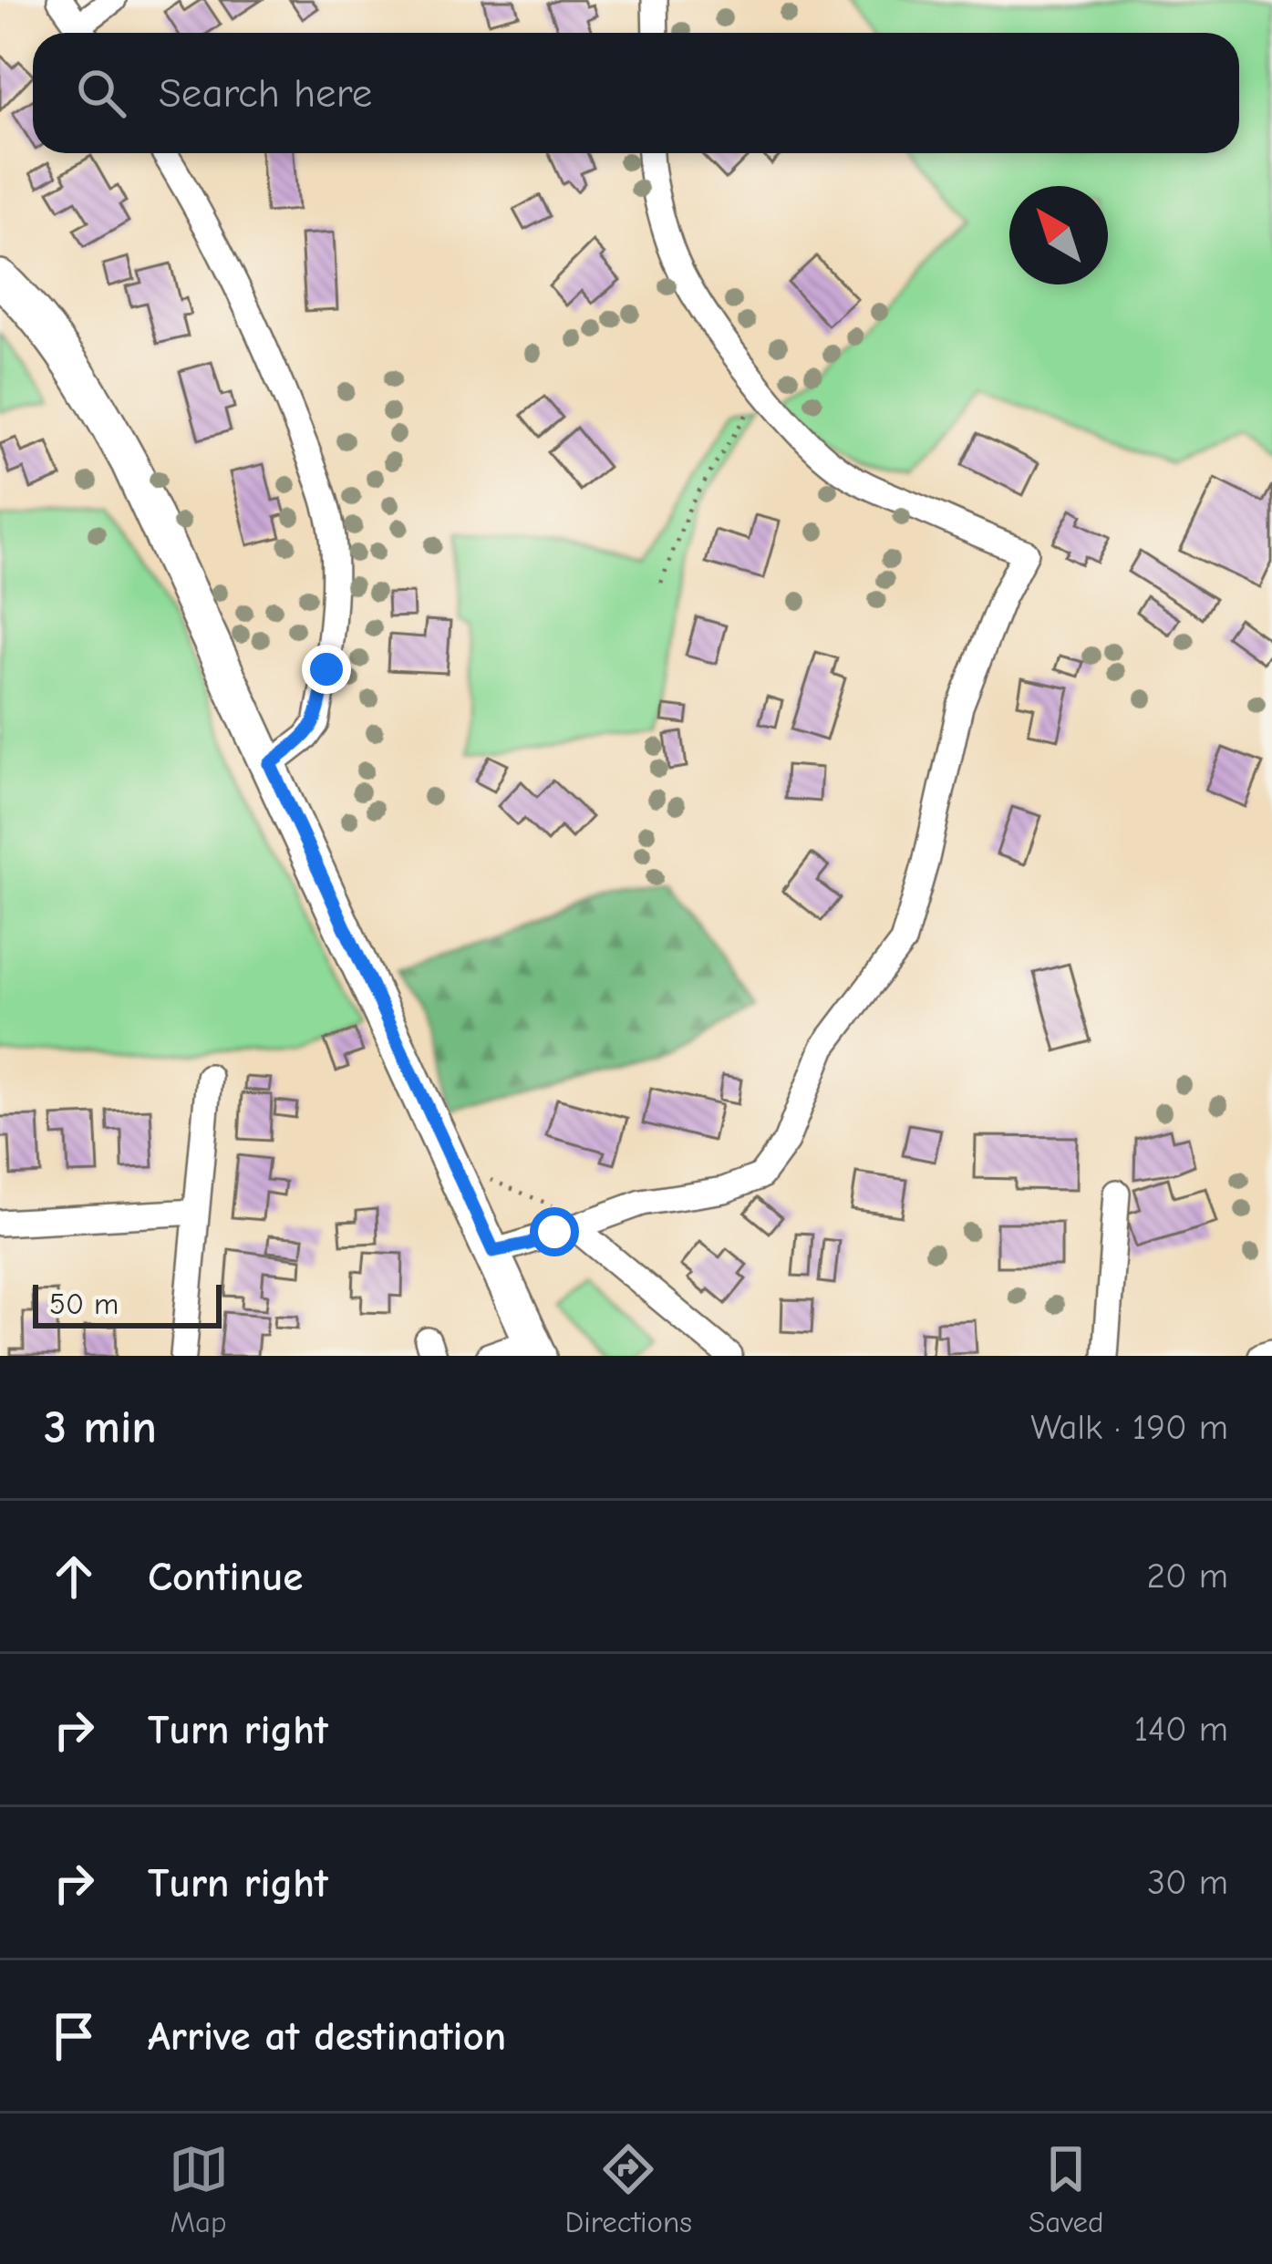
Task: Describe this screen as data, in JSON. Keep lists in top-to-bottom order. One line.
{"scale_bar":"50 m","north":"top left","page":{"search":"Search here","scale":"50 m","heading":["3 min","Walk · 190 m"],"list":[["Continue","20 m"],["Turn right","140 m"],["Turn right","30 m"],"Arrive at destination"],"nav":["Map","Directions","Saved"]}}
